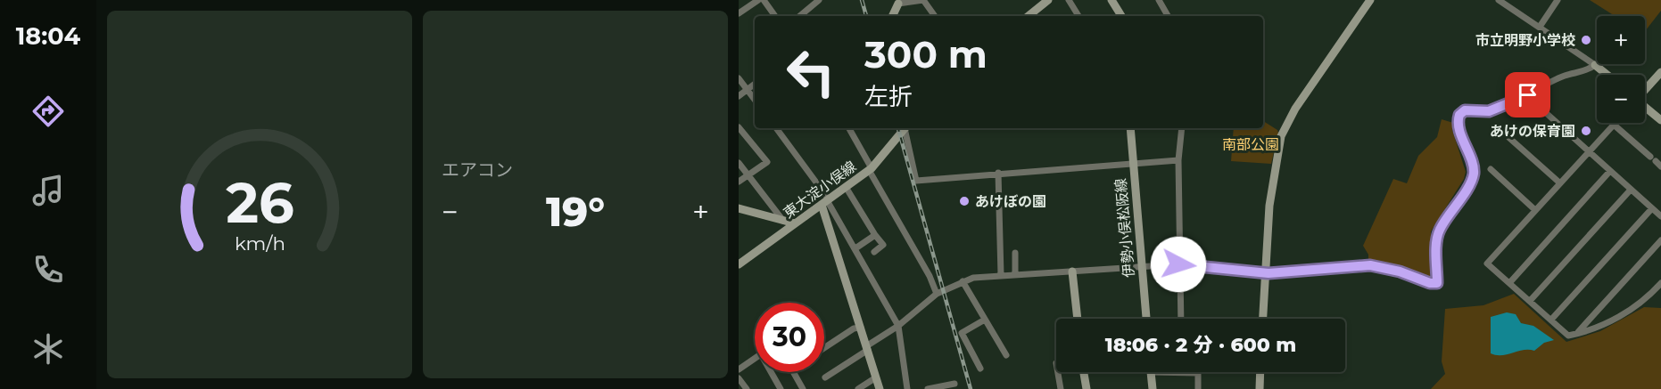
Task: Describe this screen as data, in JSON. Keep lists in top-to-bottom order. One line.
{"streets":{"street":["東大淀小俣線","伊勢小俣松阪線"]},"parks":["南部公園"],"places":["市立明野小学校","あけの保育園","あけぼの園"],"page":{"tabs":"18:04","tile":"エアコン","map_buttons":["+","−"],"turn":["300 m","左折"],"heat":["−","19°","+"],"limit":"30","trip":"18:06 · 2 分 · 600 m","gauge":["26","km/h"]}}
